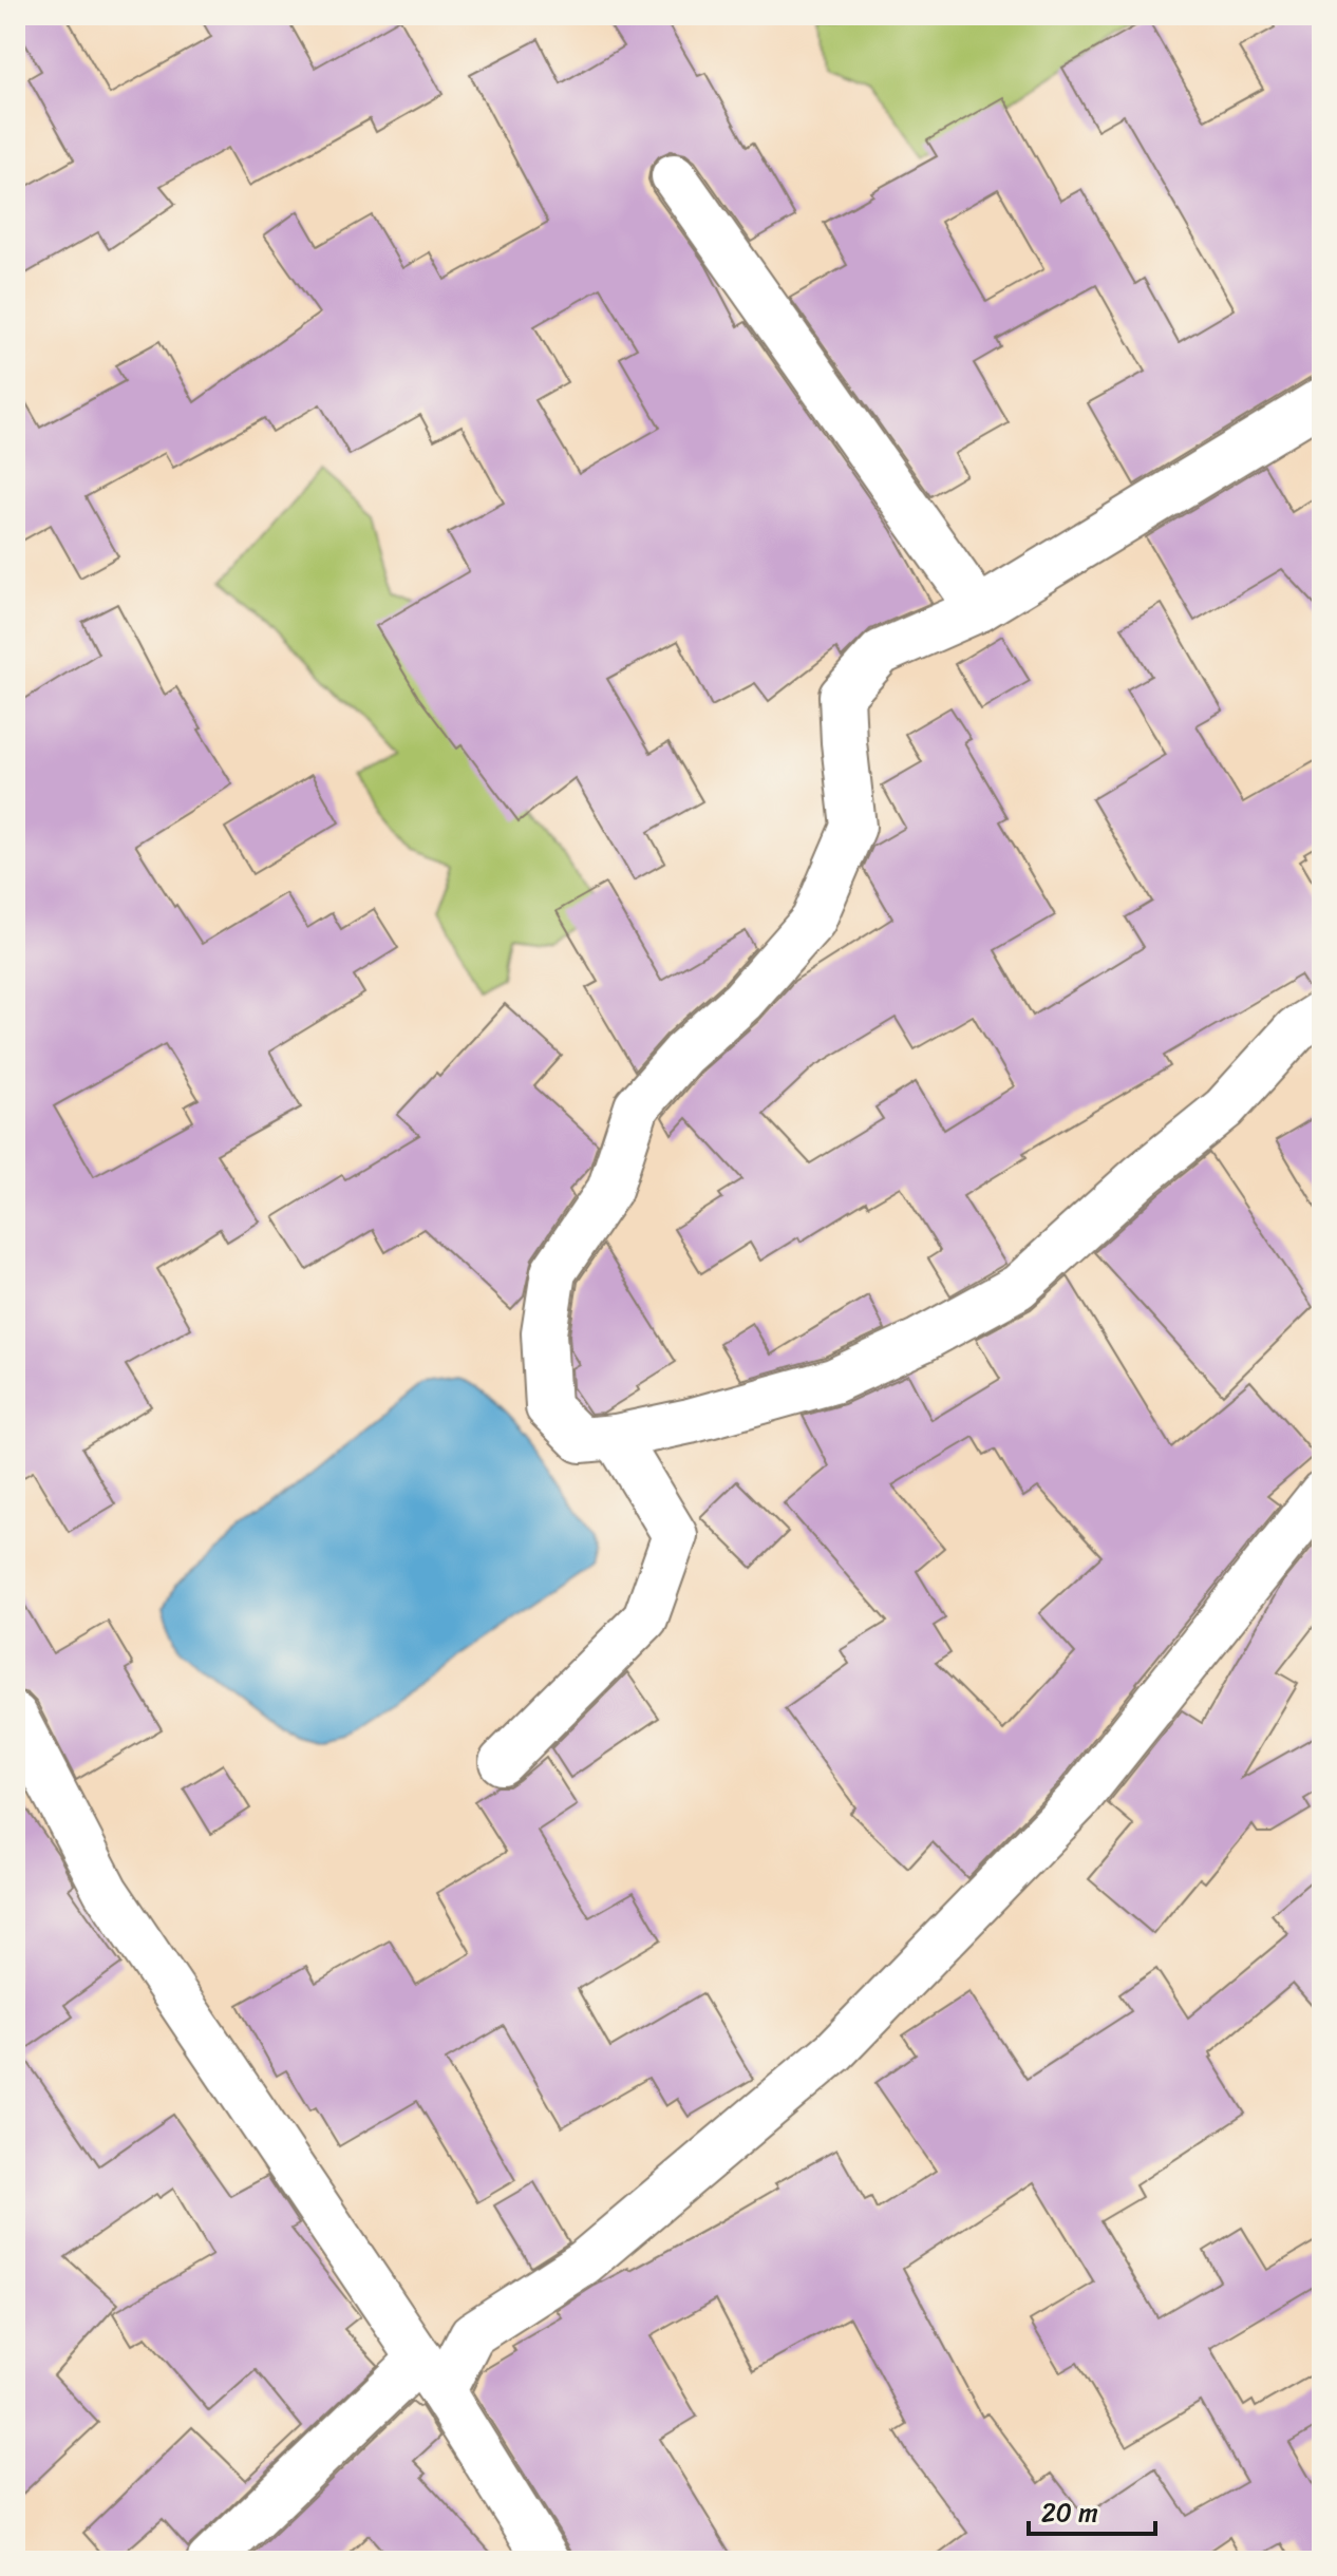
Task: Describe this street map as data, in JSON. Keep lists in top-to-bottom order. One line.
{"scale_bar":"20 m"}
